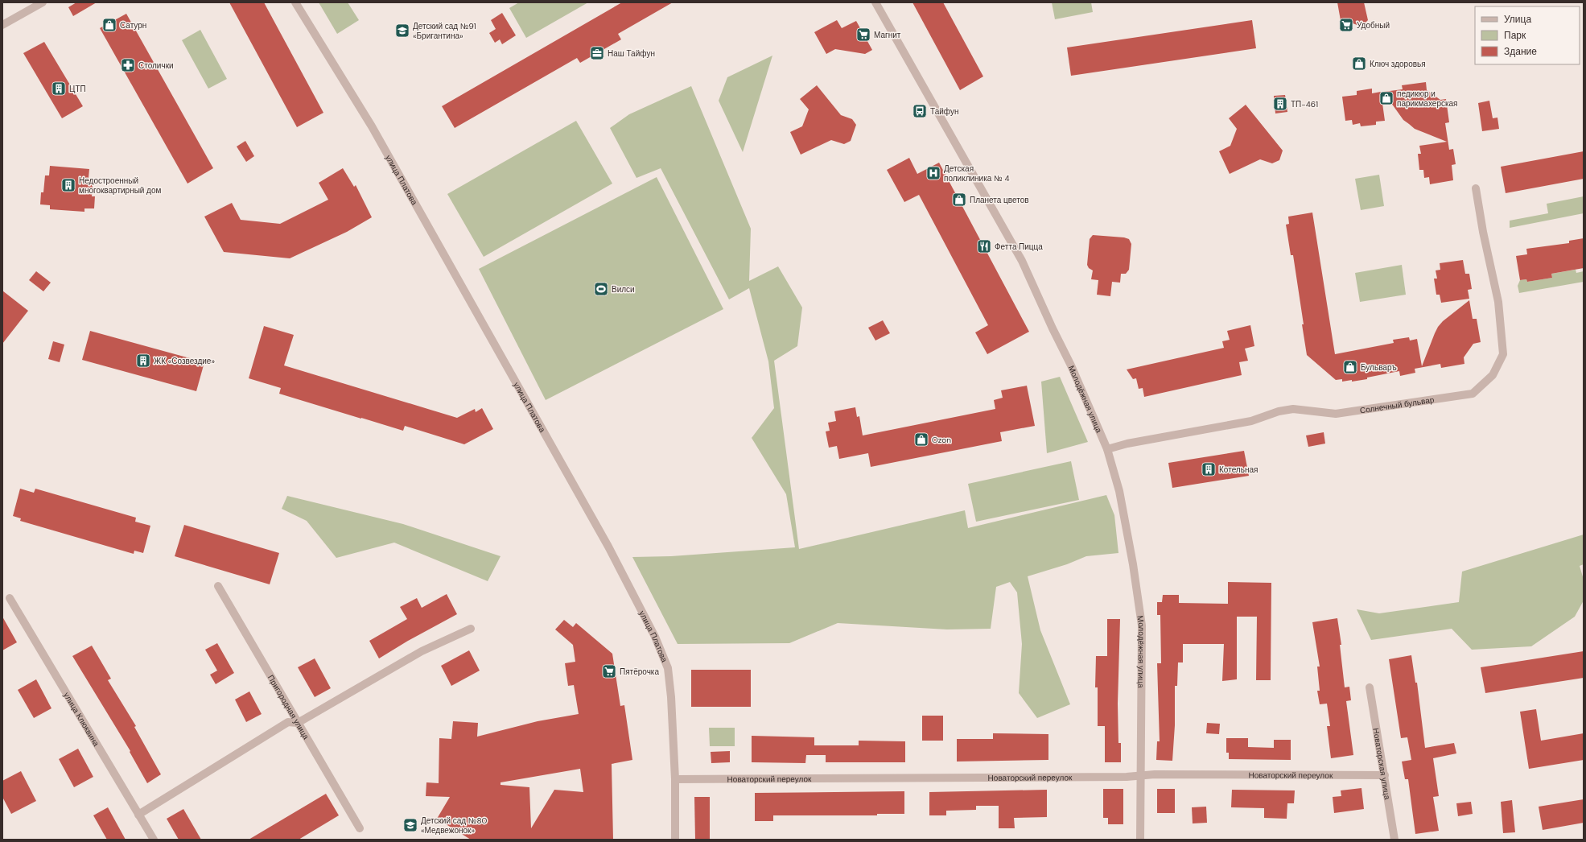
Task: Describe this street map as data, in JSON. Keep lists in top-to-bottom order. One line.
{"streets":{"street":["улица Платова","Молодёжная улица","Солнечный бульвар","Пригородная улица","улица Клюквина","Новаторская улица","Новаторский переулок"]},"crossings":[["улица Платова","Новаторский переулок"],["Молодёжная улица","Солнечный бульвар"],["Молодёжная улица","Новаторский переулок"],["Новаторская улица","Новаторский переулок"]],"places":{"shop":["Сатурн","Ключ здоровья","педикюр и парикмахерская","Планета цветов","Бульваръ","Ozon"],"supermarket":["Удобный","Магнит","Пятёрочка"],"school or university":["Детский сад №91 «Бригантина»","Детский сад №80 «Медвежонок»"],"office":["Наш Тайфун"],"pharmacy":["Столички"],"building":["ЦТП","ТП-461","Недостроенный многоквартирный дом","ЖК «Созвездие»","Котельная"],"bus stop":["Тайфун"],"hospital":["Детская поликлиника № 4"],"restaurant":["Фетта Пицца"],"sports":["Вилси"]},"legend":["Улица","Парк","Здание"]}
